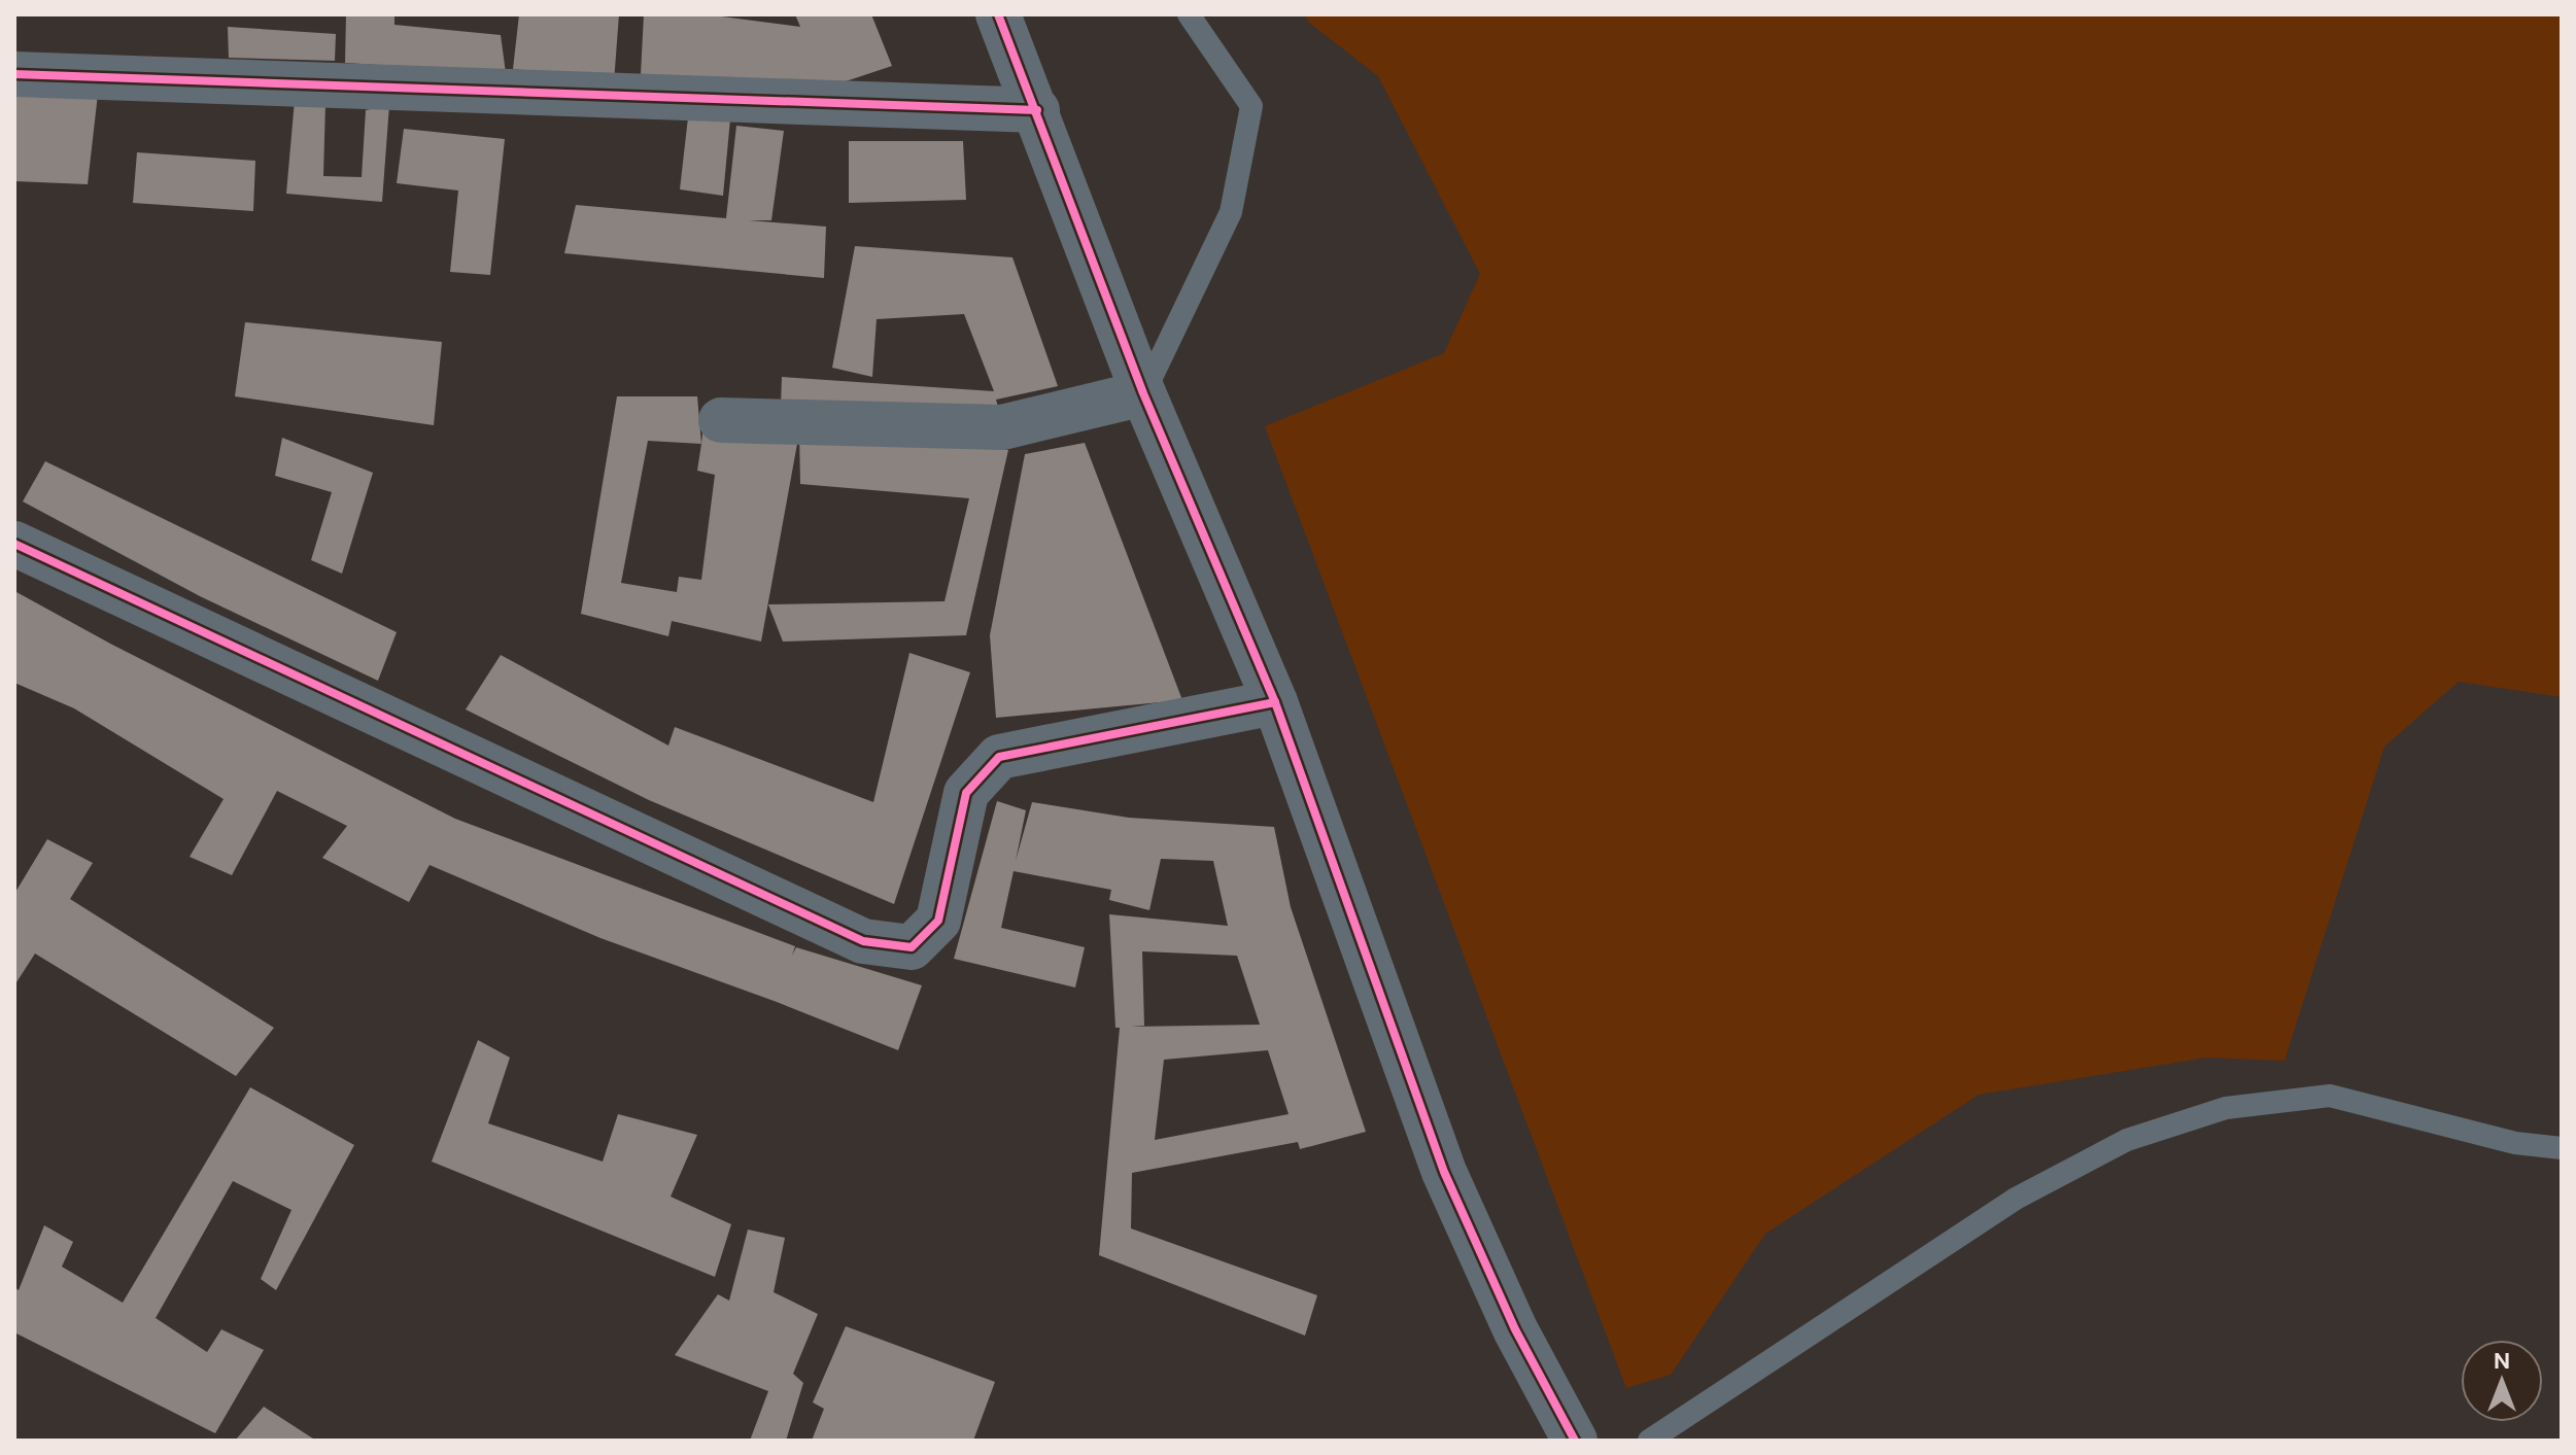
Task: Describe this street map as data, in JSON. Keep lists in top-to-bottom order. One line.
{"north":"top"}
